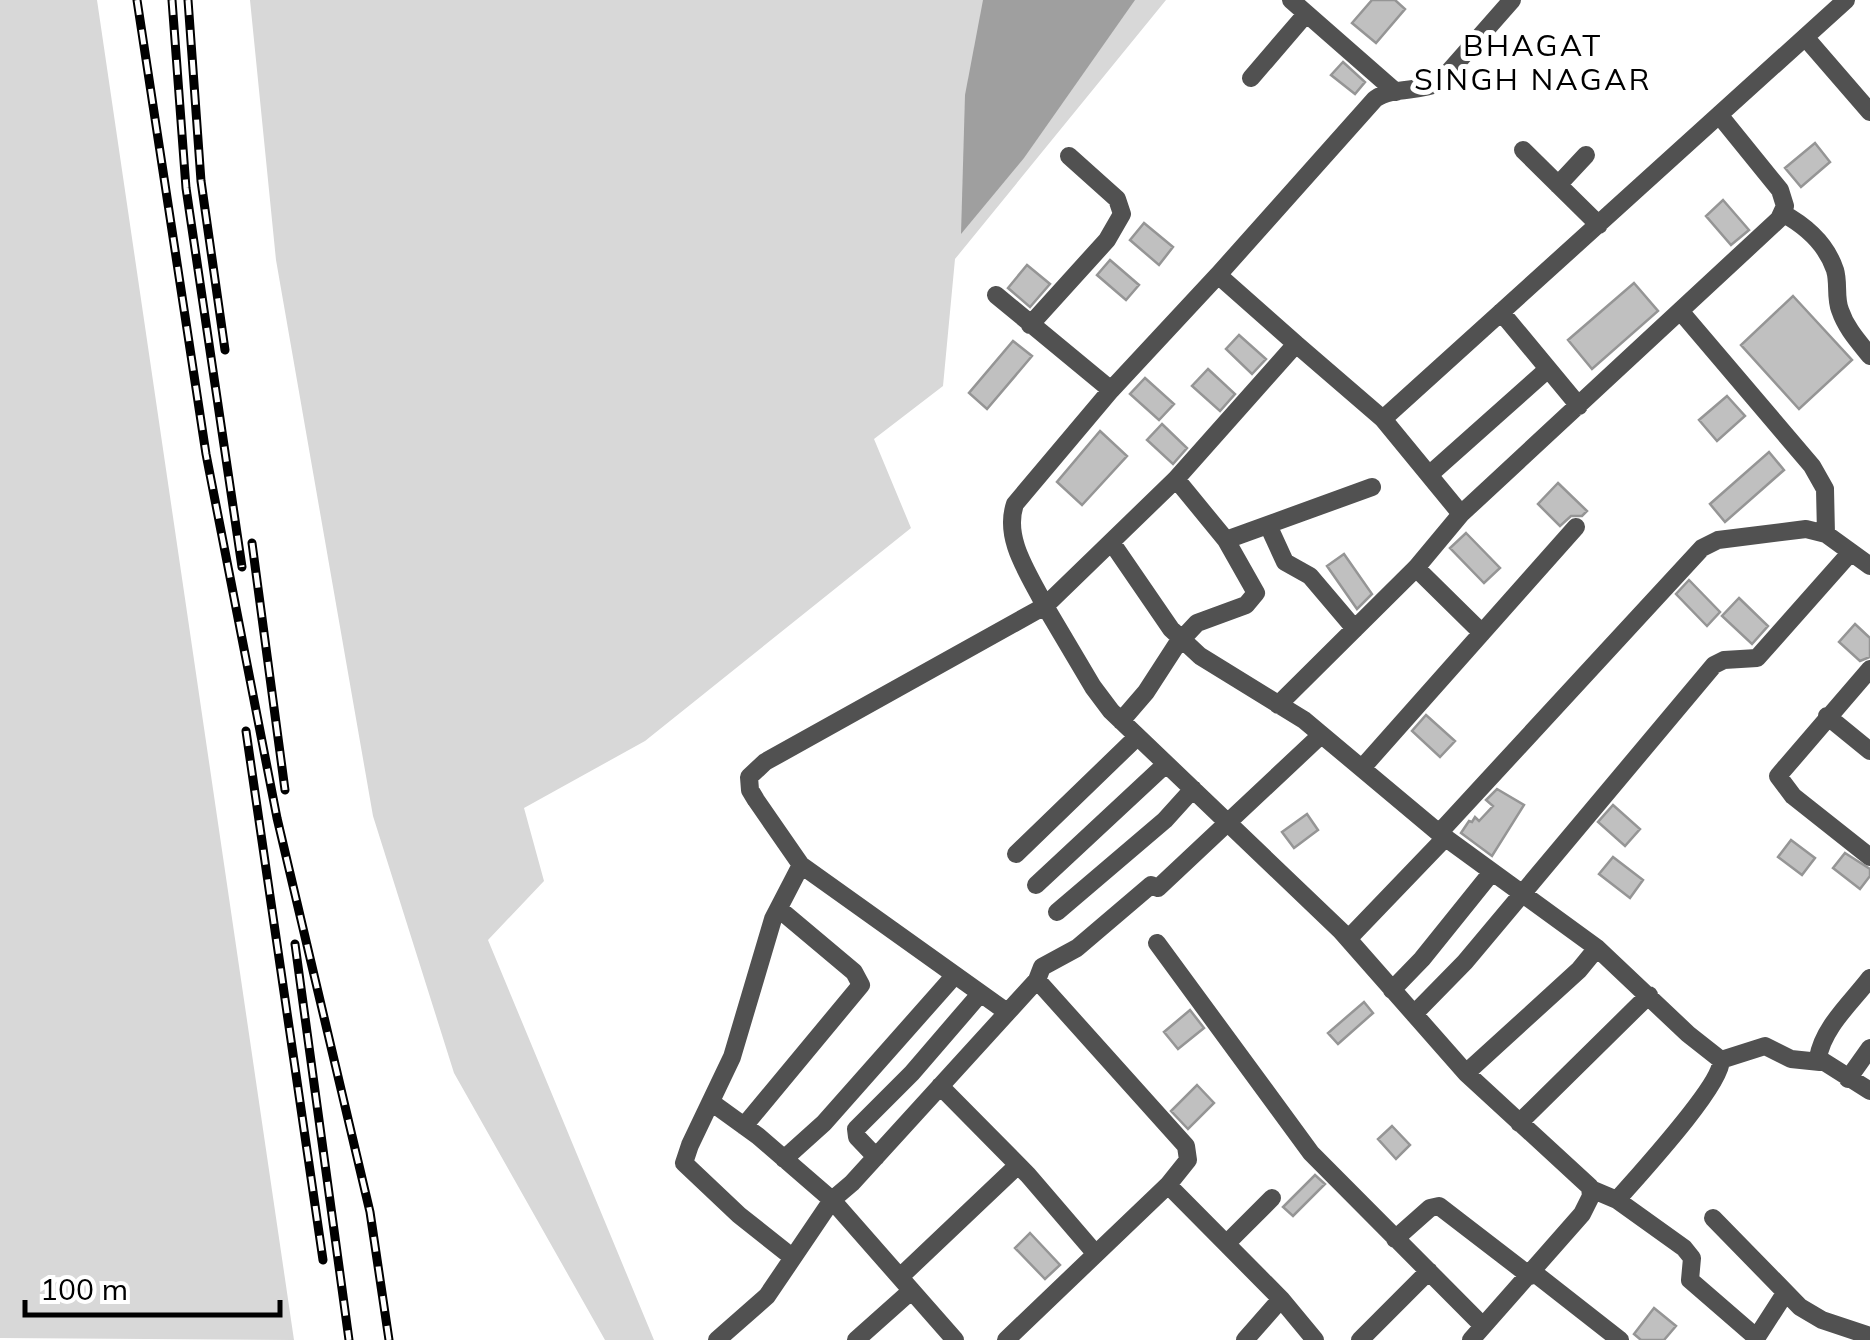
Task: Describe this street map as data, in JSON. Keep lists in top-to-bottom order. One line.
{"districts":["BHAGAT SINGH NAGAR"],"scale_bar":"100 m"}
